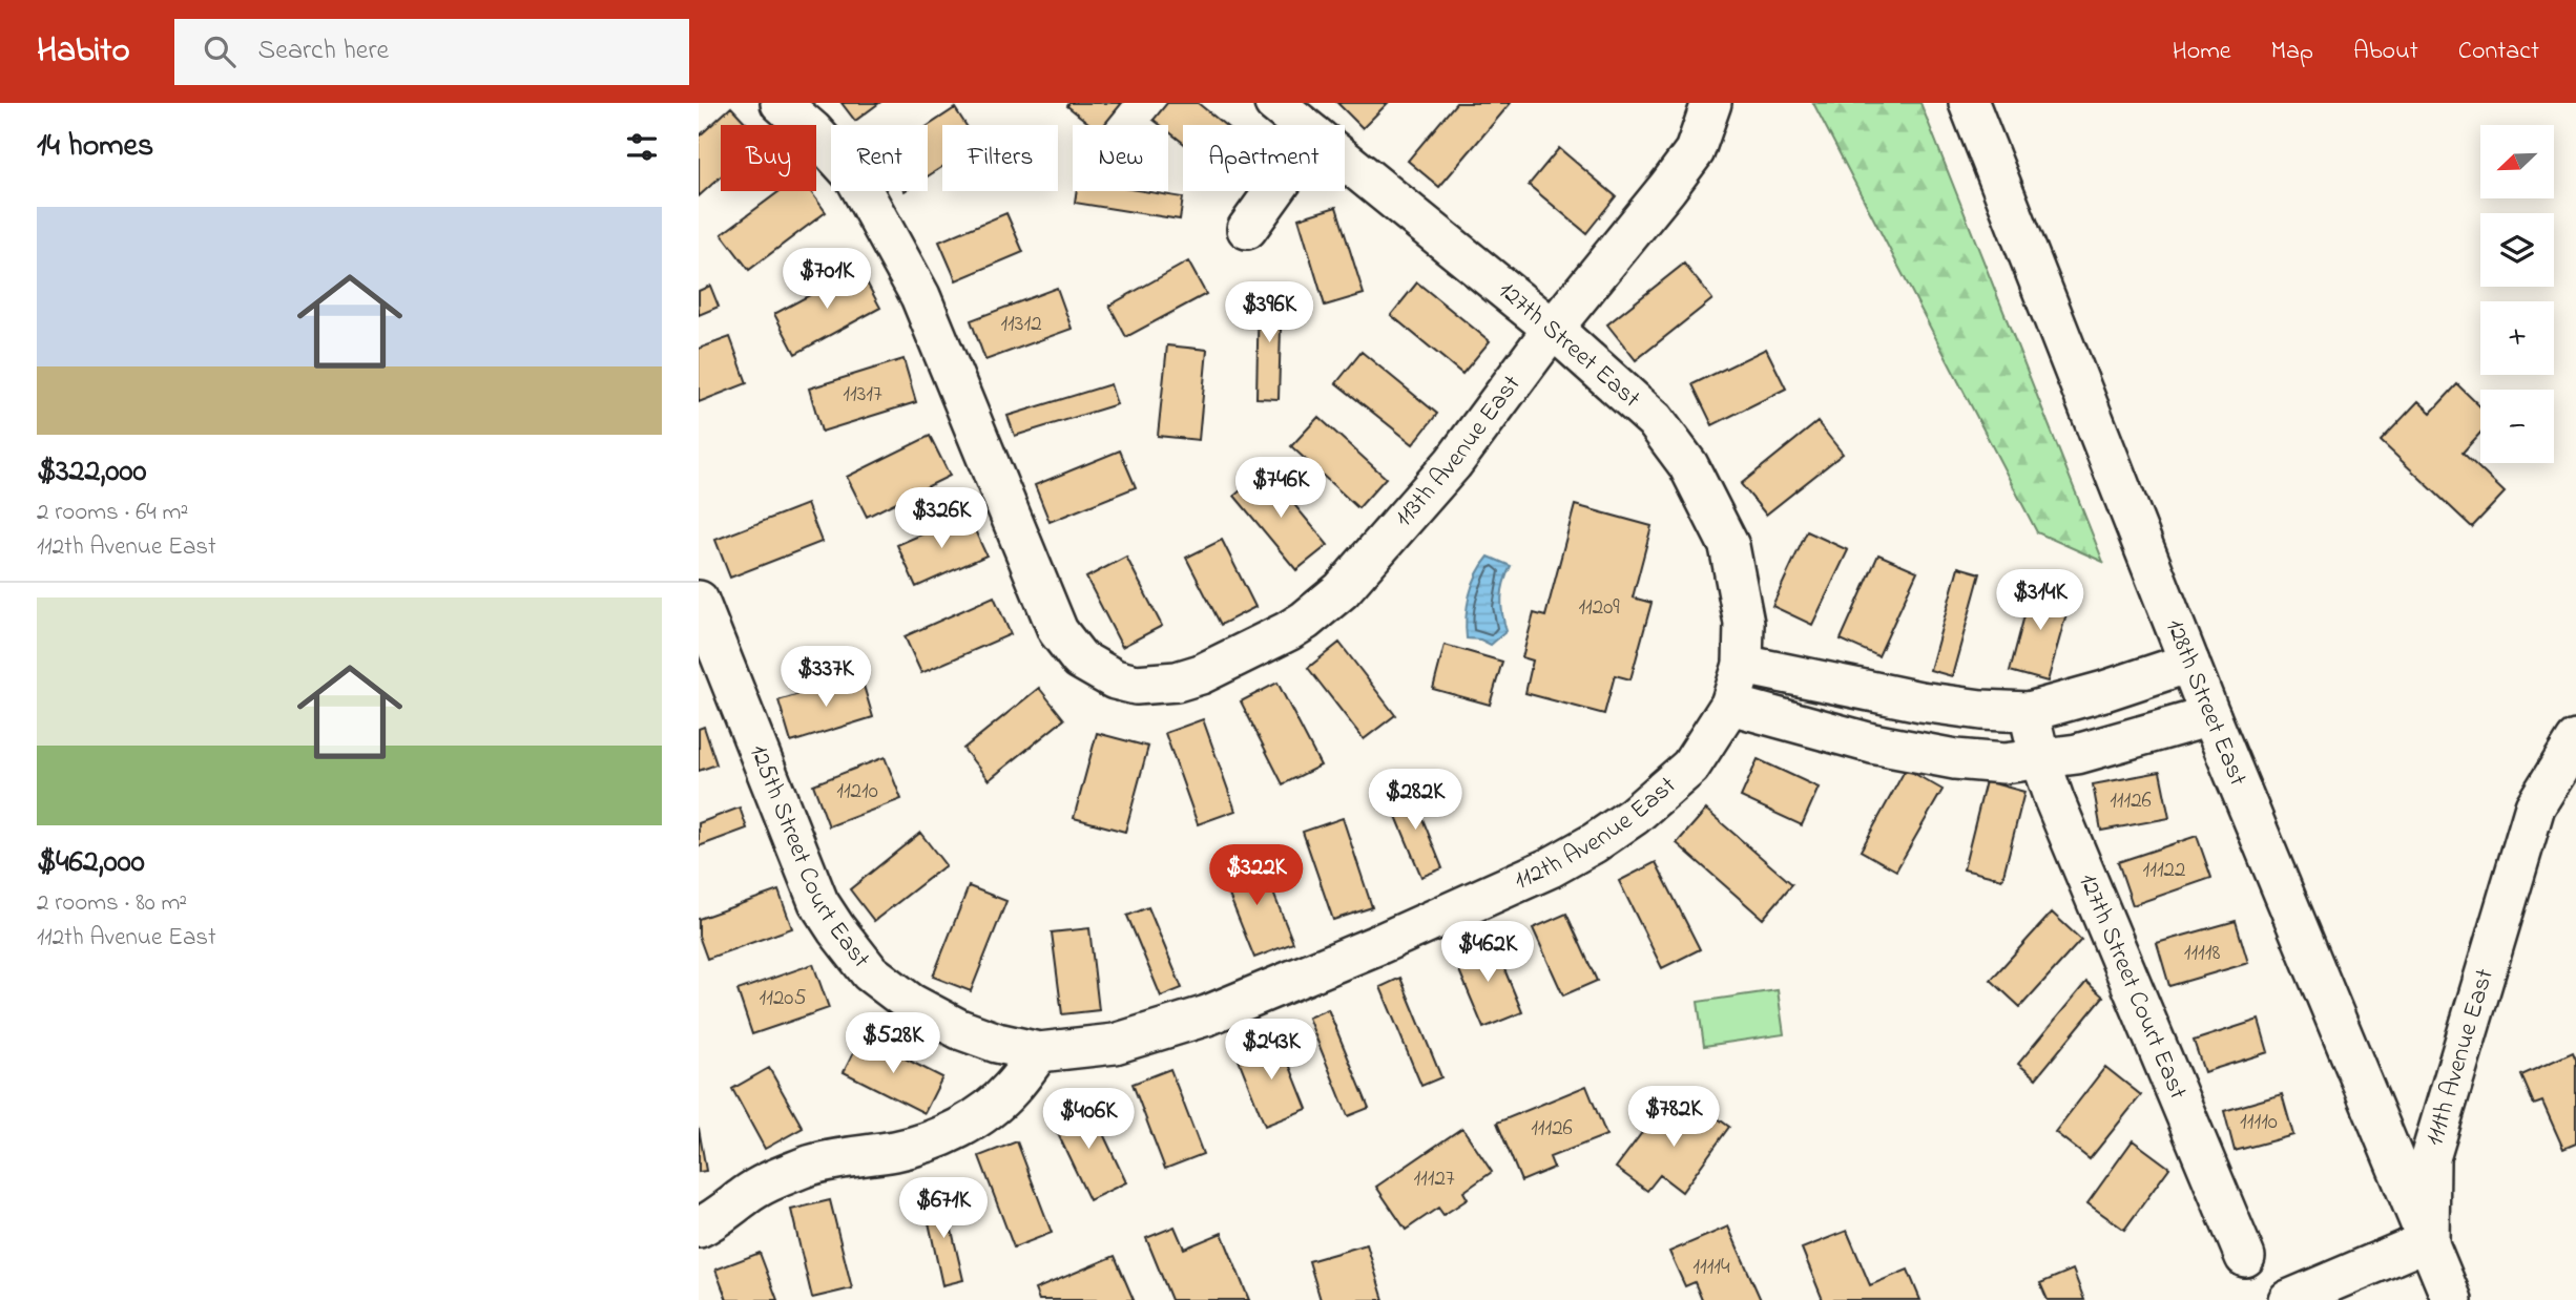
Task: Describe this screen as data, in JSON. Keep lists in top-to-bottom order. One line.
{"streets":{"street":["127th Street East","113th Avenue East","128th Street East","112th Avenue East","125th Street Court East","127th Street Court East","111th Avenue East"]},"crossings":[["127th Street East","113th Avenue East"],["127th Street East","112th Avenue East"],["128th Street East","111th Avenue East"],["112th Avenue East","125th Street Court East"]],"house_numbers":["11312","11317","11209","11210","11126","11122","11118","11205","11110","11126","11127","11114"],"north":"bottom left","page":{"header":"Habito","search":"Search here","nav":["Home","Map","About","Contact"],"heading":"14 homes","map_buttons":["+","−"],"chip":["Buy","Rent","Filters","New","Apartment"],"list":[{"name":"$322,000","note":"2 rooms · 64 m² · 112th Avenue East"},{"name":"$462,000","note":"2 rooms · 80 m² · 112th Avenue East"}],"price":["$701K","$396K","$746K","$326K","$314K","$337K","$282K","$322K","$462K","$528K","$243K","$782K","$406K","$671K"]}}
